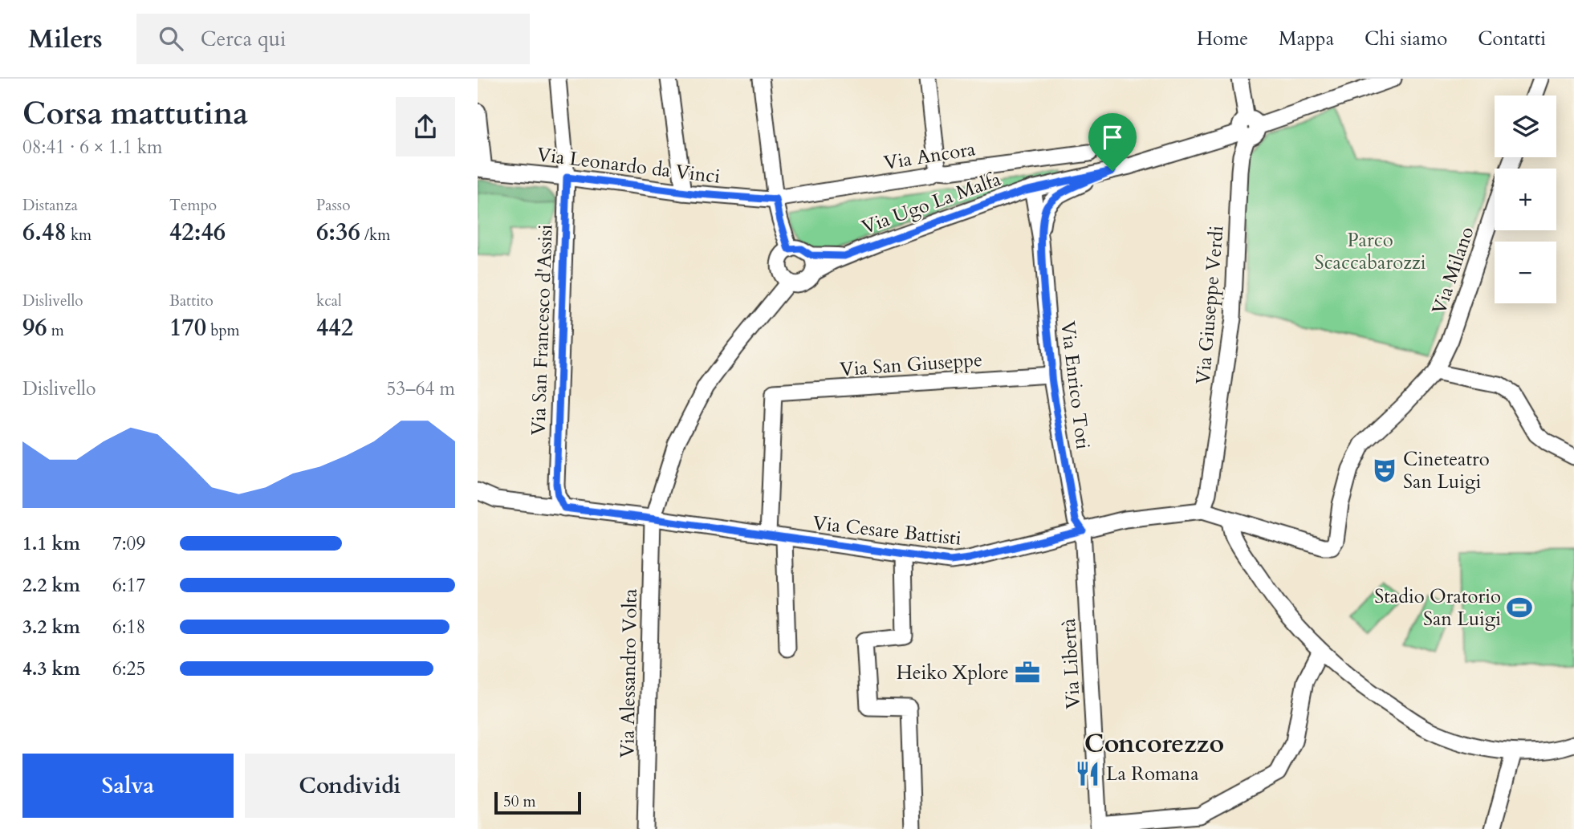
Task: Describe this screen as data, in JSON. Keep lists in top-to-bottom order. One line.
{"streets":{"street":["Via Ancora","Via Leonardo da Vinci","Via Ugo La Malfa","Via Milano","Via Giuseppe Verdi","Via San Francesco d'Assisi","Via San Giuseppe","Via Enrico Toti","Via Cesare Battisti","Via Libertà","Via Alessandro Volta"]},"crossings":[["Via Ancora","Via Leonardo da Vinci"],["Via Leonardo da Vinci","Via San Francesco d'Assisi"],["Via Ugo La Malfa","Via Enrico Toti"],["Via Giuseppe Verdi","Via Cesare Battisti"],["Via San Giuseppe","Via Enrico Toti"],["Via San Giuseppe","Via Cesare Battisti"],["Via Enrico Toti","Via Cesare Battisti"],["Via Enrico Toti","Via Libertà"],["Via Cesare Battisti","Via Libertà"],["Via Cesare Battisti","Via Alessandro Volta"]],"districts":["Concorezzo"],"parks":["Parco Scaccabarozzi"],"places":{"theatre":["Cineteatro San Luigi"],"sports":["Stadio Oratorio San Luigi"],"office":["Heiko Xplore"],"restaurant":["La Romana"]},"scale_bar":"50 m","page":{"header":"Milers","search":"Cerca qui","nav":["Home","Mappa","Chi siamo","Contatti"],"heading":["Corsa mattutina","08:41 · 6 × 1.1 km"],"map_buttons":["+","−"],"stats":[["Distanza","6.48 km"],["Tempo","42:46"],["Passo","6:36 /km"],["Dislivello","96 m"],["Battito","170 bpm"],["kcal","442"]],"chart":["Dislivello","53–64 m"],"list":[{"name":"1.1 km","note":"7:09"},{"name":"2.2 km","note":"6:17"},{"name":"3.2 km","note":"6:18"},{"name":"4.3 km","note":"6:25"}],"buttons":["Salva","Condividi"],"scale":"50 m"}}
